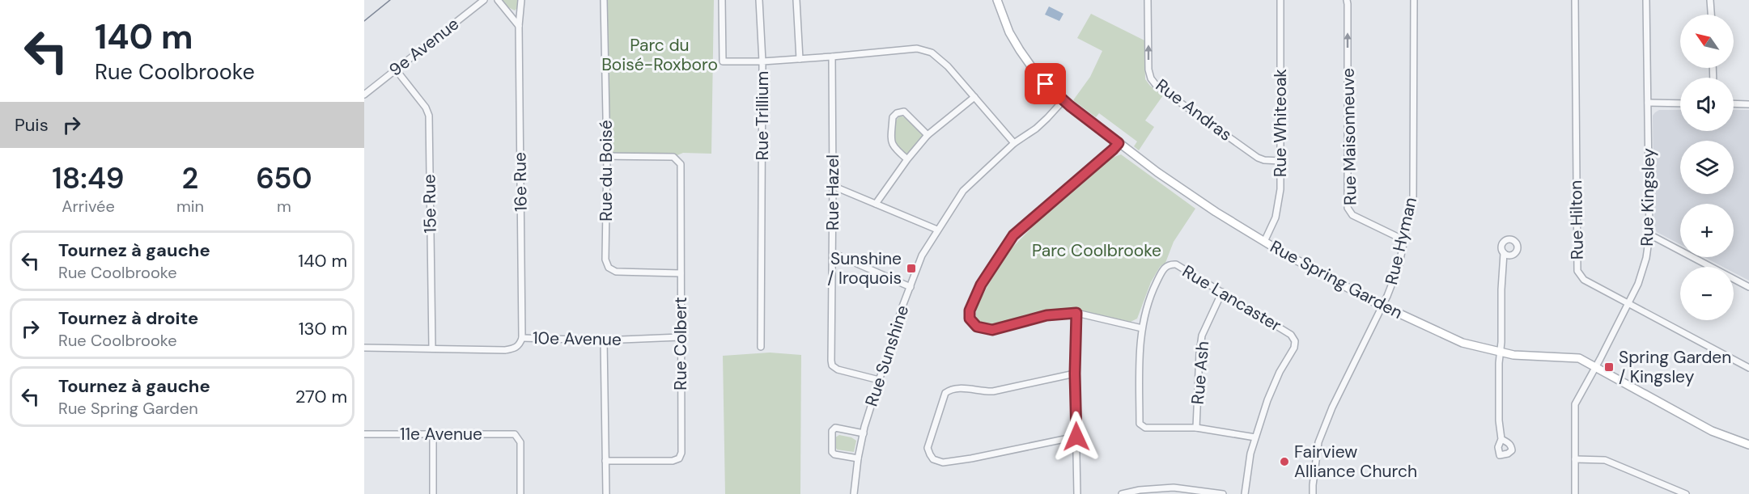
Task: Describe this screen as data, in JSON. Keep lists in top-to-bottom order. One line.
{"streets":{"street":["9e Avenue","Rue Andras","Rue Trillium","Rue Whiteoak","Rue Maisonneuve","Rue du Boisé","16e Rue","Rue Hazel","Rue Kingsley","15e Rue","Rue Hilton","Rue Hyman","Rue Spring Garden","Rue Lancaster","10e Avenue","Rue Colbert","Rue Sunshine","Rue Ash","11e Avenue"]},"crossings":[["9e Avenue","15e Rue"],["Rue Andras","Rue Whiteoak"],["Rue Trillium","Rue Hazel"],["Rue Trillium","Rue Sunshine"],["Rue Whiteoak","Rue Spring Garden"],["Rue Maisonneuve","Rue Hyman"],["Rue du Boisé","Rue Colbert"],["16e Rue","10e Avenue"],["Rue Hazel","Rue Sunshine"],["Rue Kingsley","Rue Hilton"],["Rue Kingsley","Rue Spring Garden"],["15e Rue","10e Avenue"],["Rue Hyman","Rue Spring Garden"],["Rue Spring Garden","Rue Sunshine"],["Rue Lancaster","Rue Ash"],["10e Avenue","Rue Colbert"]],"one_way":["Rue Andras","Rue Maisonneuve"],"parks":["Parc du Boisé-Roxboro","Parc Coolbrooke"],"places":{"transit":["Sunshine / Iroquois","Spring Garden / Kingsley"],"other":["Fairview Alliance Church"]},"north":"top left","page":{"turn":["140 m","Rue Coolbrooke"],"map_buttons":["+","−"],"then":"Puis","eta":["18:49","Arrivée","2","min","650","m"],"list":[{"name":"Tournez à gauche","note":"Rue Coolbrooke","value":"140 m"},{"name":"Tournez à droite","note":"Rue Coolbrooke","value":"130 m"},{"name":"Tournez à gauche","note":"Rue Spring Garden","value":"270 m"}]}}
